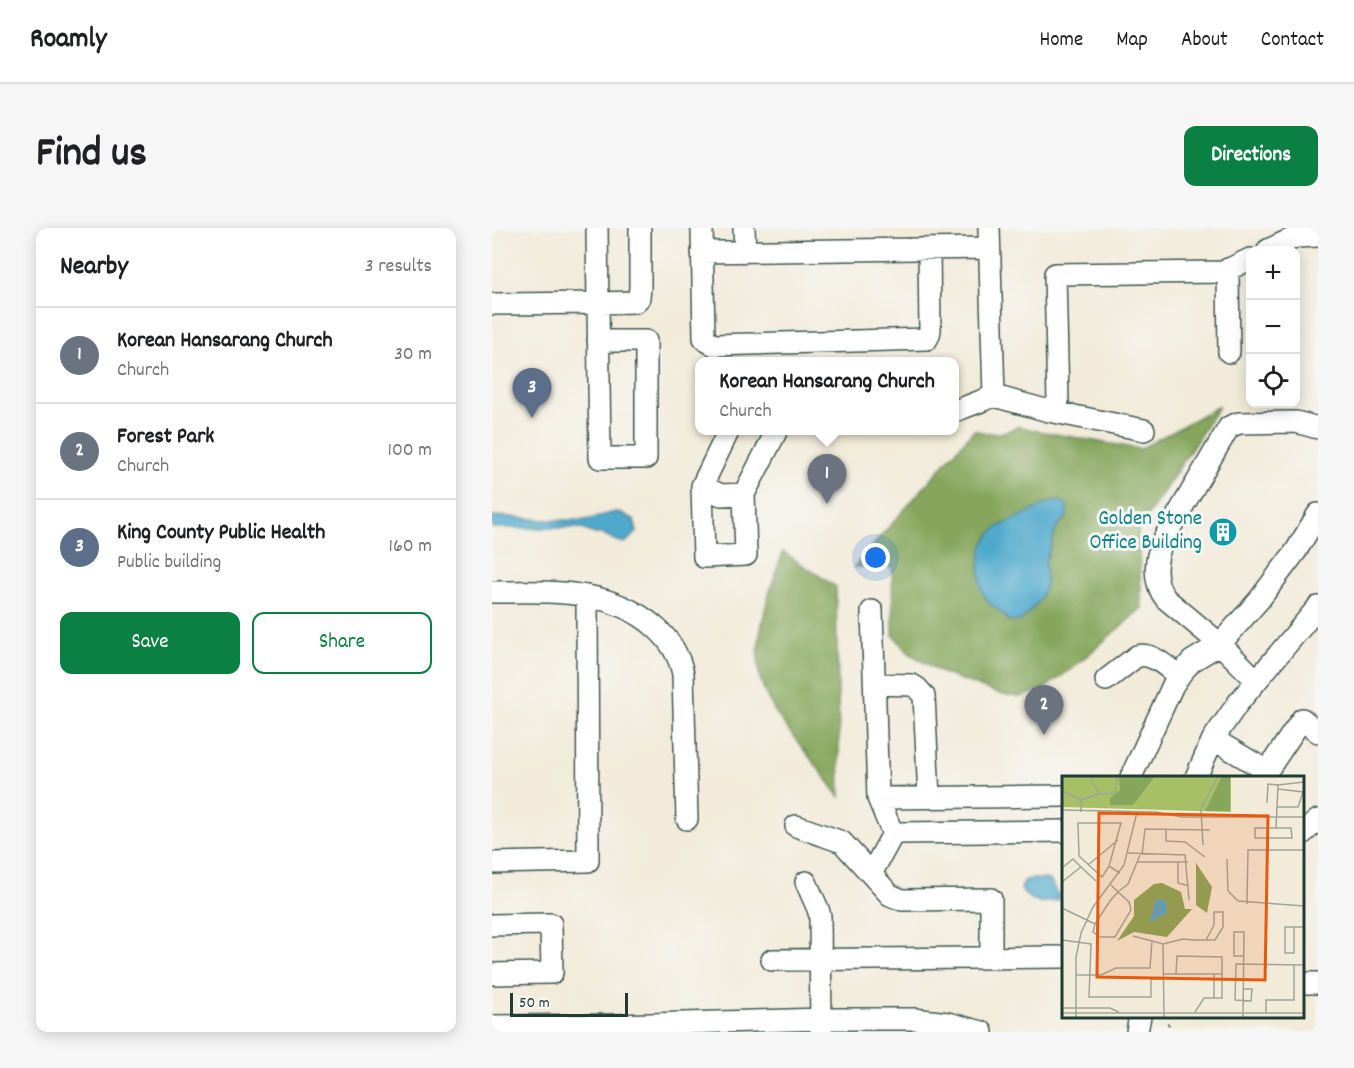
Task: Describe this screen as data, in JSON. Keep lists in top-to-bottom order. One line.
{"places":{"building":["Golden Stone Office Building"]},"scale_bar":"50 m","page":{"header":"Roamly","nav":["Home","Map","About","Contact"],"title":"Find us","buttons":["Directions",["Save","Share"]],"heading":["Nearby","3 results"],"map_buttons":["+","−"],"list":[{"mark":"1","name":"Korean Hansarang Church","note":"Church","value":"30 m"},{"mark":"2","name":"Forest Park","note":"Church","value":"100 m"},{"mark":"3","name":"King County Public Health","note":"Public building","value":"160 m"}],"popup":["Korean Hansarang Church","Church"],"pins":["3","1","2"],"scale":"50 m"}}
